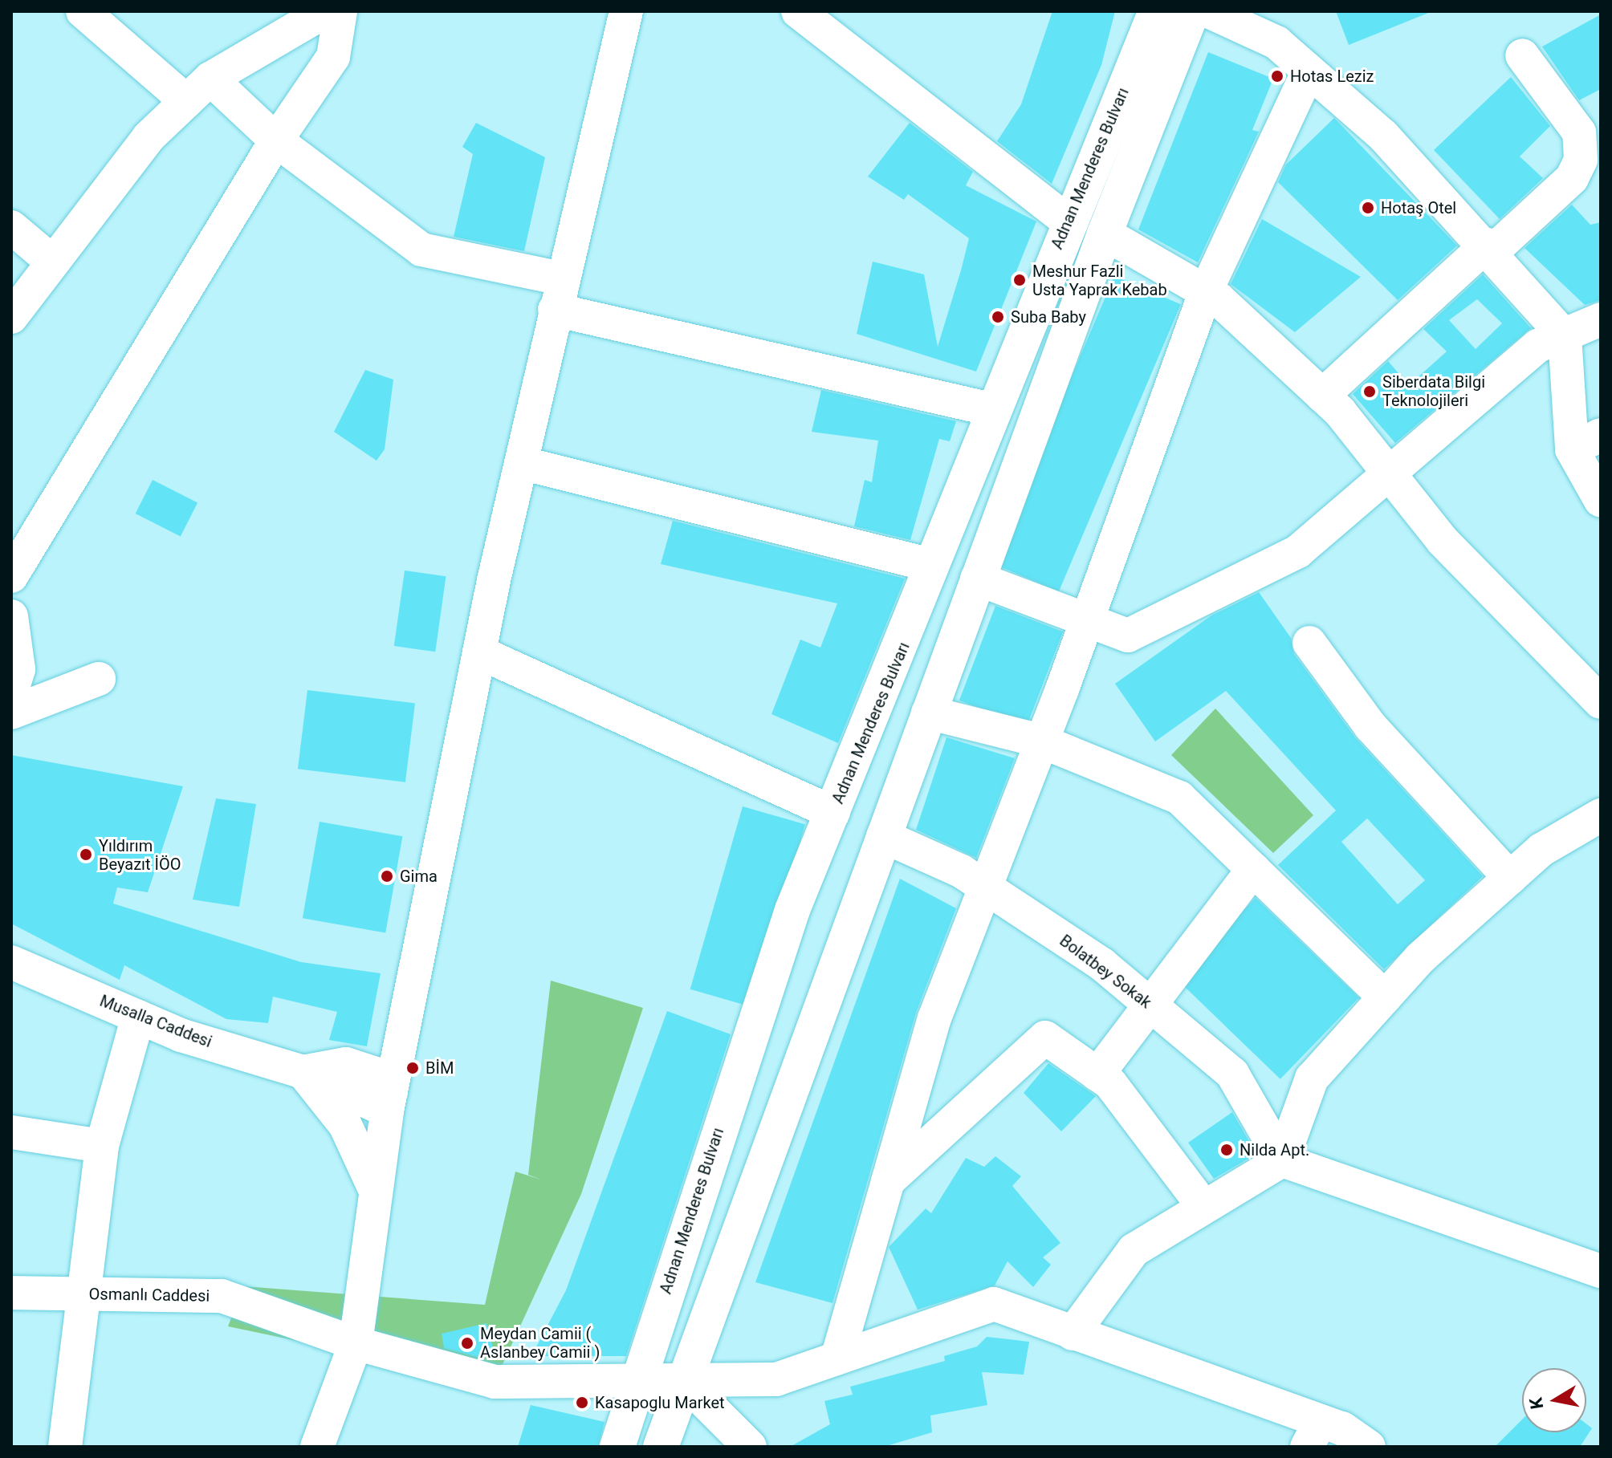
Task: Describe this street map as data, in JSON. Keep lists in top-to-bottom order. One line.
{"streets":{"main road":["Adnan Menderes Bulvarı"],"street":["Bolatbey Sokak","Musalla Caddesi","Osmanlı Caddesi"]},"crossings":[["Adnan Menderes Bulvarı","Osmanlı Caddesi"]],"places":["Hotas Leziz","Hotaş Otel","Meshur Fazli Usta Yaprak Kebab","Suba Baby","Siberdata Bilgi Teknolojileri","Yıldırım Beyazıt İÖO","Gima","BİM","Nilda Apt.","Meydan Camii ( Aslanbey Camii )","Kasapoglu Market"],"north":"left"}
